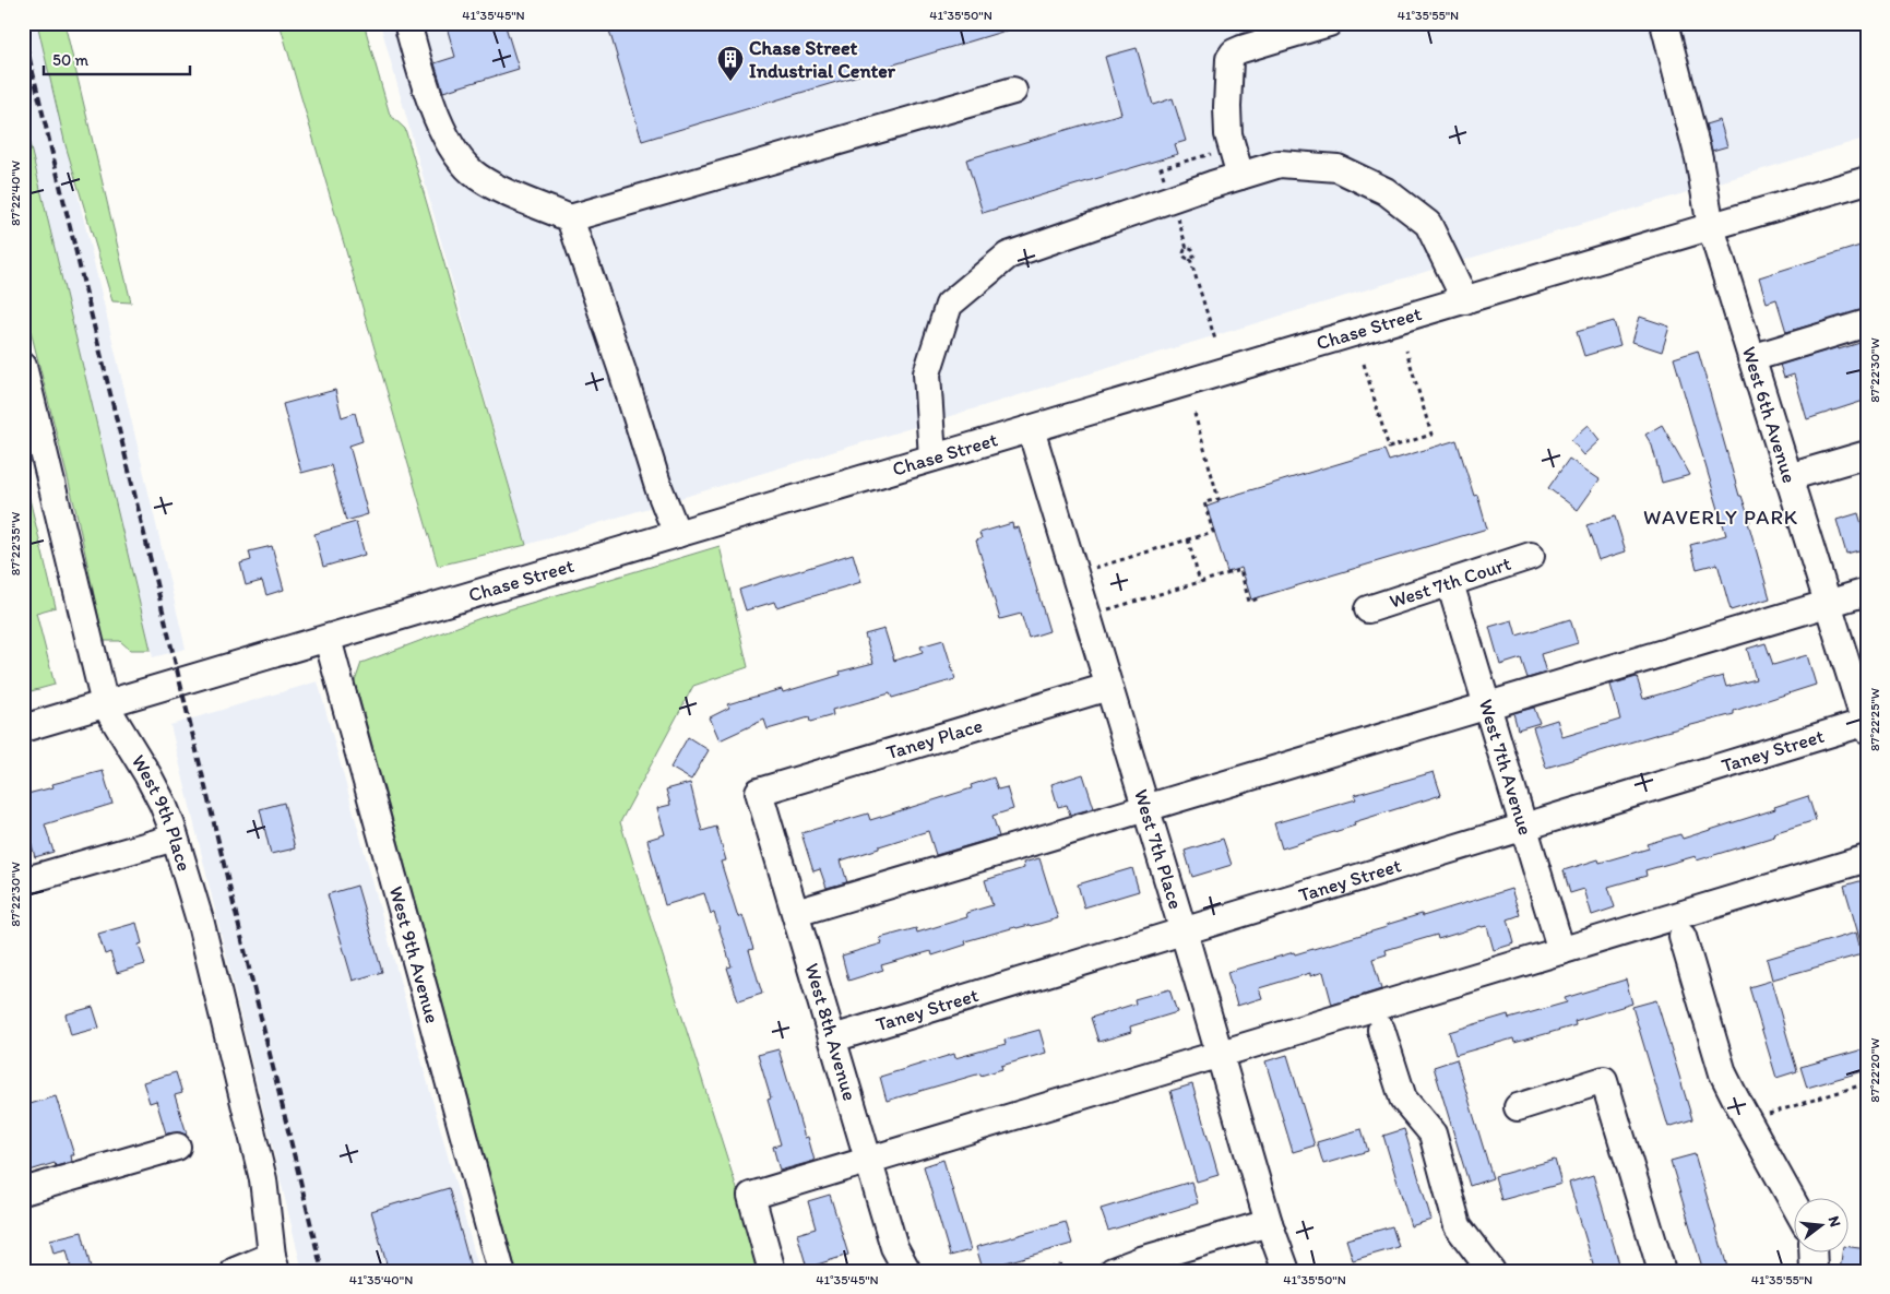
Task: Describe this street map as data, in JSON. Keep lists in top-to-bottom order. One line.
{"streets":{"street":["Chase Street","West 6th Avenue","West 7th Court","Taney Place","Taney Street","West 7th Avenue","West 9th Place","West 7th Place","West 9th Avenue","West 8th Avenue"]},"crossings":[["Chase Street","West 6th Avenue"],["Chase Street","West 9th Place"],["Chase Street","West 7th Place"],["Chase Street","West 9th Avenue"],["West 6th Avenue","Taney Street"],["West 7th Court","West 7th Avenue"],["Taney Place","West 7th Place"],["Taney Place","West 8th Avenue"],["Taney Street","West 7th Avenue"],["Taney Street","West 7th Place"],["Taney Street","West 8th Avenue"]],"districts":["WAVERLY PARK"],"places":{"building":["Chase Street Industrial Center"]},"scale_bar":"50 m","north":"right","coordinates":["41°35'45\"N","41°35'50\"N","41°35'55\"N","87°22'40\"W","87°22'30\"W","87°22'35\"W","87°22'25\"W","87°22'20\"W","41°35'40\"N"]}
